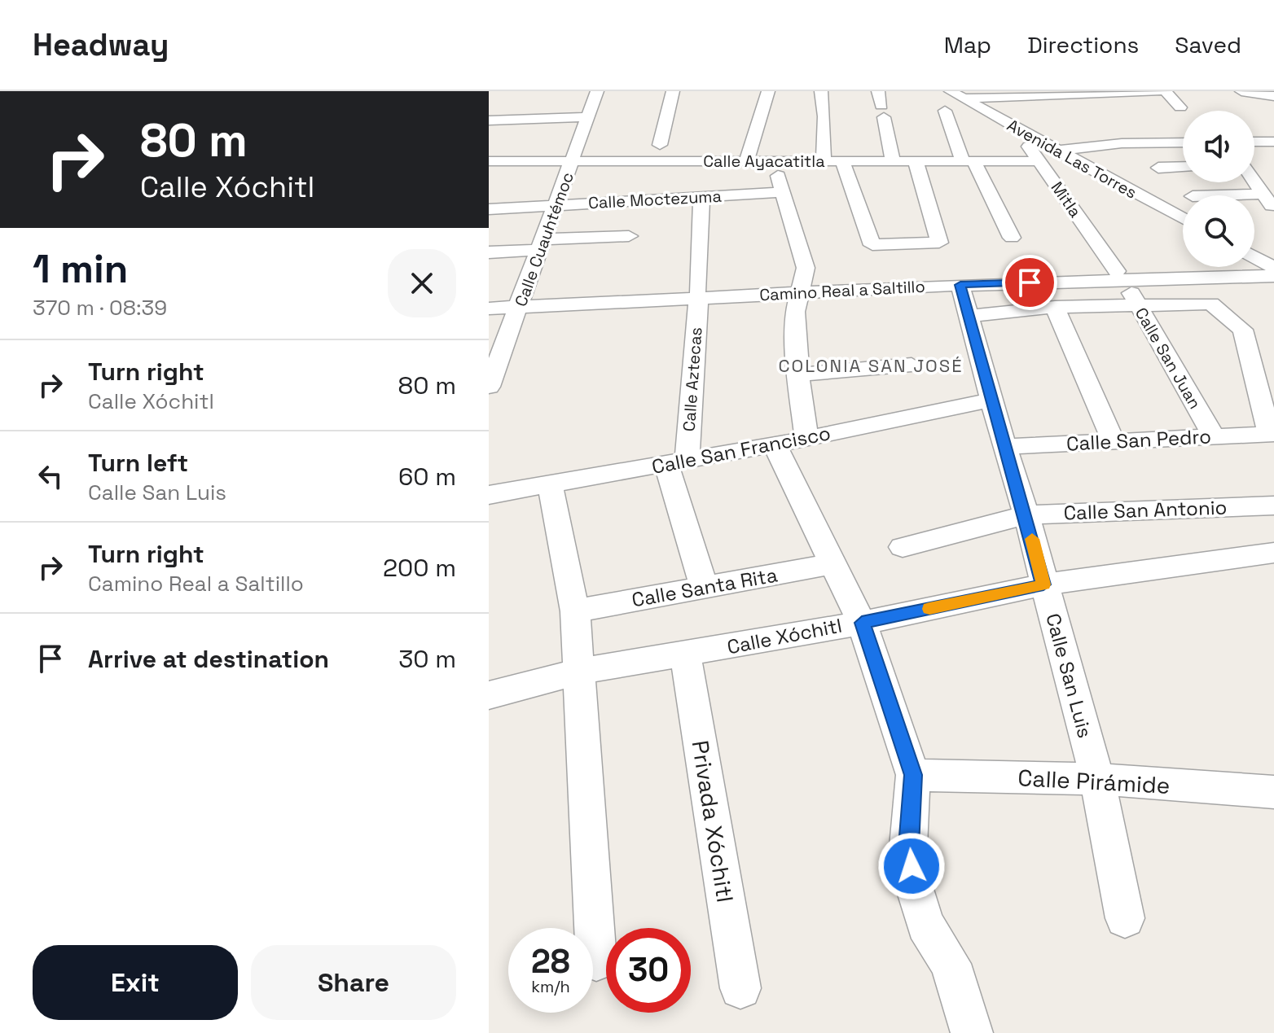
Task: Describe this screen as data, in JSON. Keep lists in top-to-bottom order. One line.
{"streets":{"street":["Avenida Las Torres","Calle Ayacatitla","Calle Moctezuma","Mitla","Calle Cuauhtémoc","Camino Real a Saltillo","Calle San Juan","Calle Aztecas","Calle San Pedro","Calle San Francisco","Calle San Antonio","Calle Santa Rita","Calle Xóchitl","Calle San Luis","Calle Pirámide","Privada Xóchitl"]},"crossings":[["Avenida Las Torres","Mitla"],["Calle Ayacatitla","Mitla"],["Calle Ayacatitla","Calle Cuauhtémoc"],["Calle Moctezuma","Calle Cuauhtémoc"],["Calle Moctezuma","Calle Aztecas"],["Mitla","Camino Real a Saltillo"],["Mitla","Calle San Juan"],["Calle Cuauhtémoc","Camino Real a Saltillo"],["Camino Real a Saltillo","Calle San Juan"],["Camino Real a Saltillo","Calle Aztecas"],["Camino Real a Saltillo","Calle San Luis"],["Calle San Juan","Calle San Pedro"],["Calle Aztecas","Calle San Francisco"],["Calle San Pedro","Calle San Luis"],["Calle San Francisco","Calle San Luis"],["Calle San Antonio","Calle San Luis"],["Calle Xóchitl","Calle San Luis"],["Calle Xóchitl","Privada Xóchitl"],["Calle San Luis","Calle Pirámide"]],"districts":["COLONIA SAN JOSÉ"],"page":{"header":"Headway","nav":["Map","Directions","Saved"],"turn":["80 m","Calle Xóchitl"],"heading":["1 min","370 m · 08:39"],"list":[{"name":"Turn right","note":"Calle Xóchitl","value":"80 m"},{"name":"Turn left","note":"Calle San Luis","value":"60 m"},{"name":"Turn right","note":"Camino Real a Saltillo","value":"200 m"},{"name":"Arrive at destination","value":"30 m"}],"speed":"28 km/h","limit":"30","buttons":["Exit","Share"]}}
